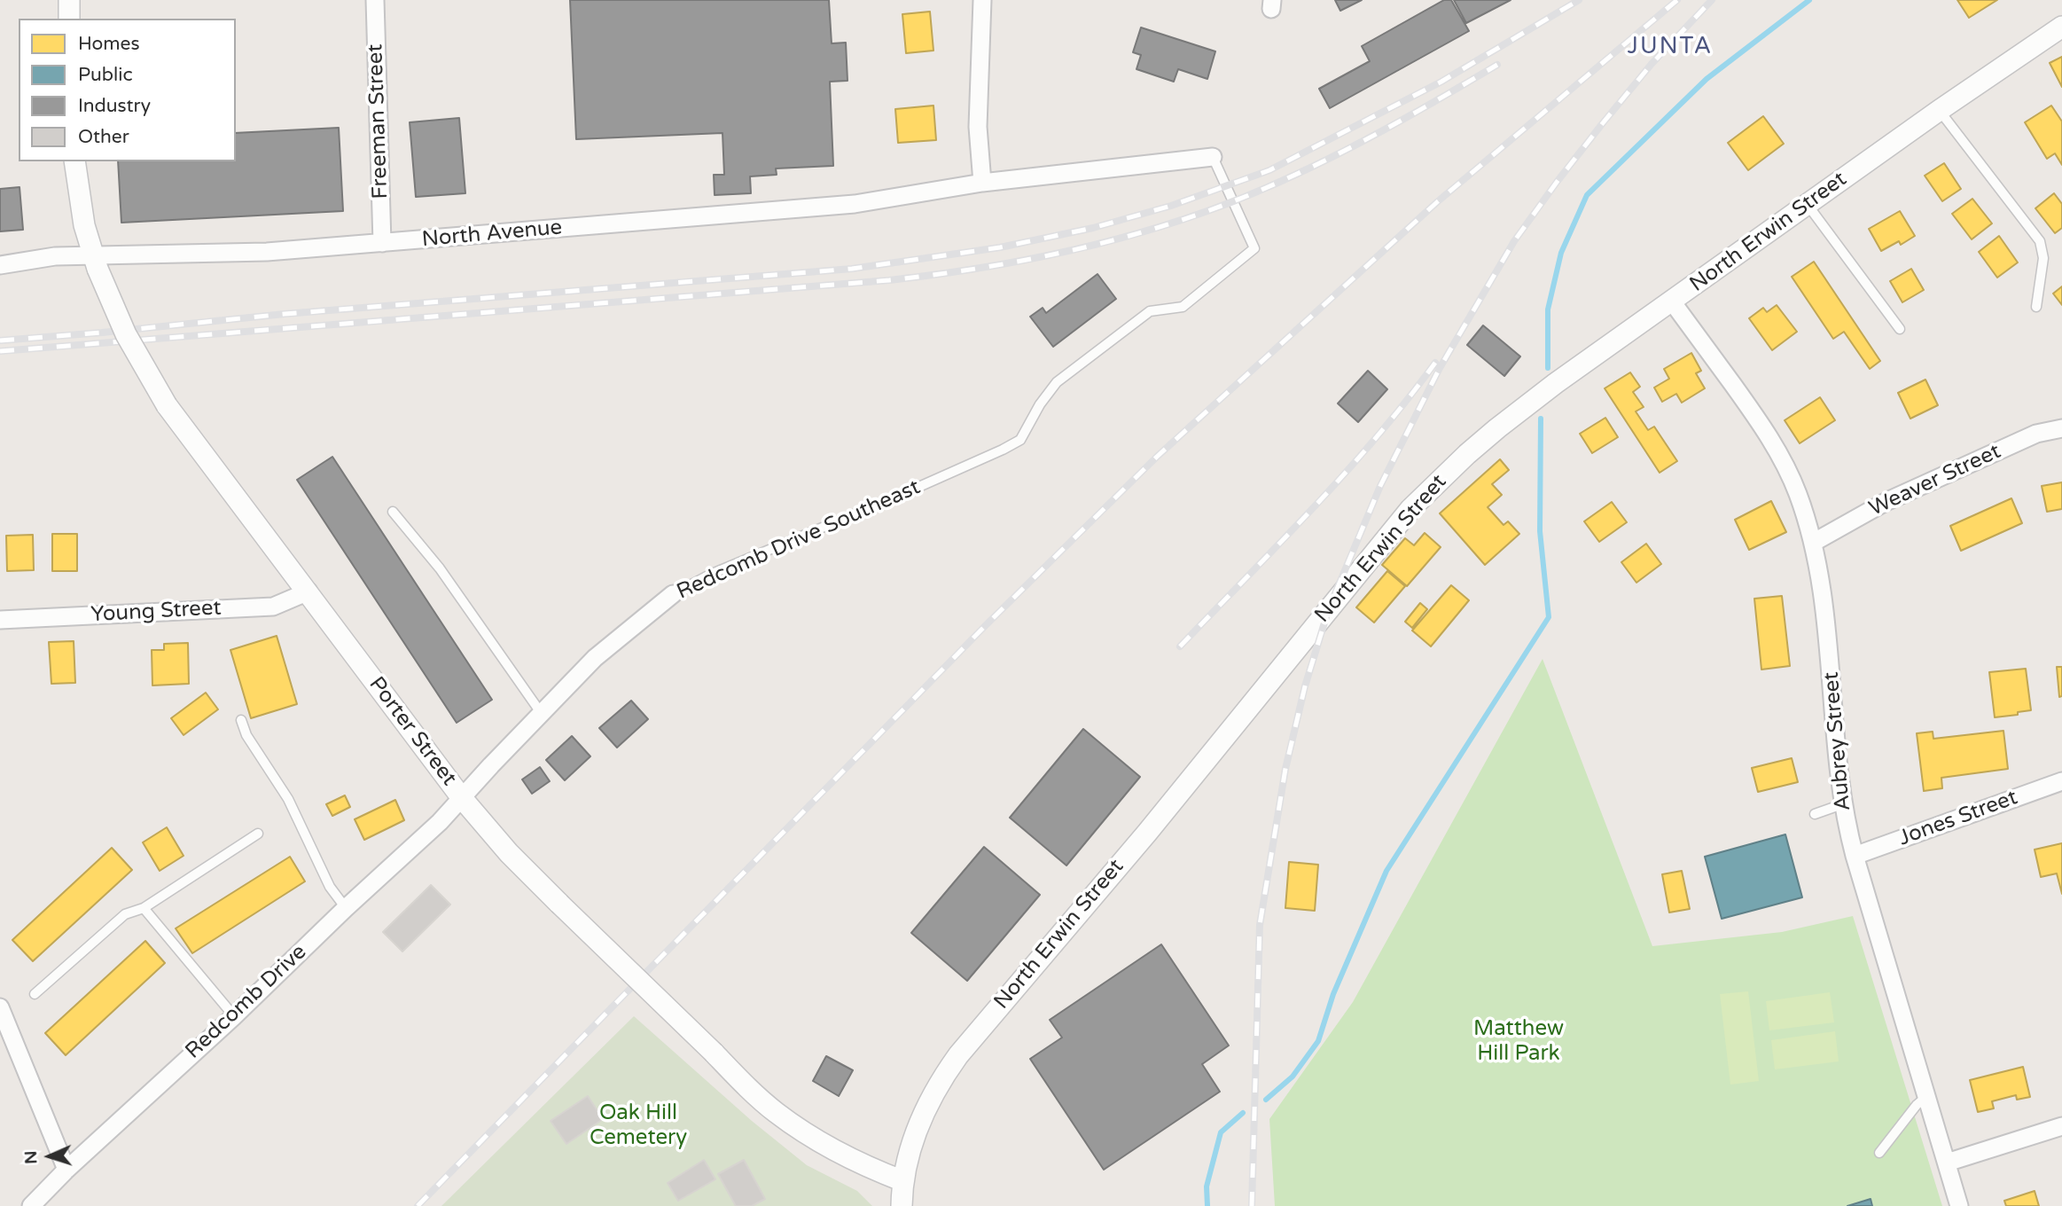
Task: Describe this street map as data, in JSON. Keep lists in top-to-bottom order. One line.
{"streets":{"street":["Freeman Street","North Erwin Street","North Avenue","Weaver Street","Redcomb Drive Southeast","Young Street","Porter Street","Aubrey Street","Jones Street","Redcomb Drive"]},"crossings":[["Freeman Street","North Avenue"],["North Erwin Street","Porter Street"],["North Erwin Street","Aubrey Street"],["North Avenue","Redcomb Drive Southeast"],["North Avenue","Porter Street"],["Weaver Street","Aubrey Street"],["Redcomb Drive Southeast","Porter Street"],["Redcomb Drive Southeast","Redcomb Drive"],["Young Street","Porter Street"],["Porter Street","Redcomb Drive"],["Aubrey Street","Jones Street"]],"districts":["JUNTA"],"parks":["Matthew Hill Park","Oak Hill Cemetery"],"legend":["Homes","Public","Industry","Other"],"north":"left"}
